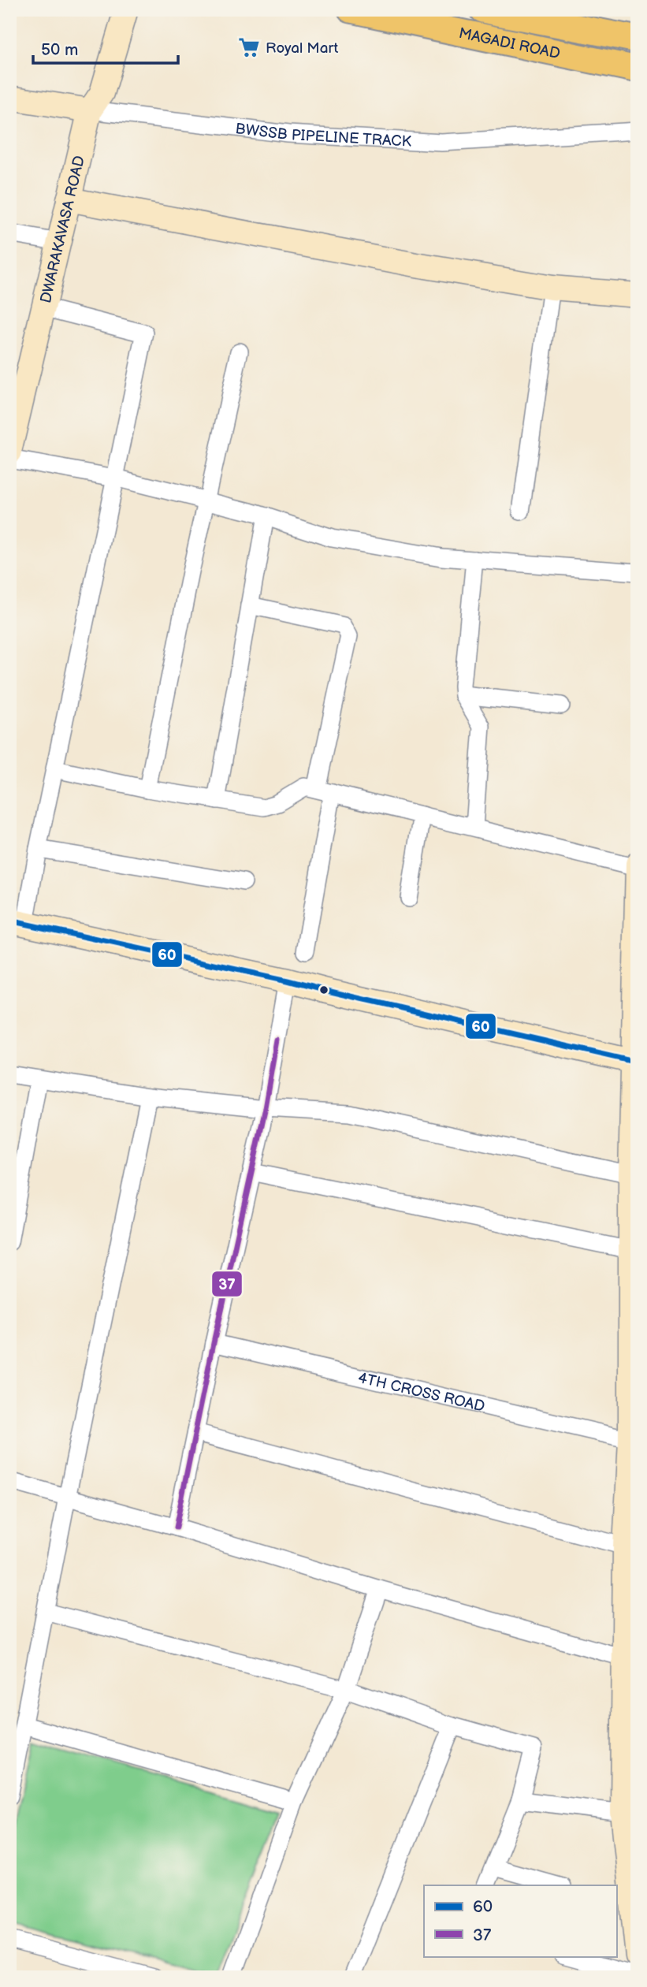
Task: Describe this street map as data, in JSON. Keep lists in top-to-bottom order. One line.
{"streets":{"main road":["MAGADI ROAD"],"street":["BWSSB PIPELINE TRACK","DWARAKAVASA ROAD","4TH CROSS ROAD"]},"crossings":[["BWSSB PIPELINE TRACK","DWARAKAVASA ROAD"]],"places":{"supermarket":["Royal Mart"]},"lines":["transit line 60","transit line 37"],"legend":["60","37"],"scale_bar":"50 m"}
